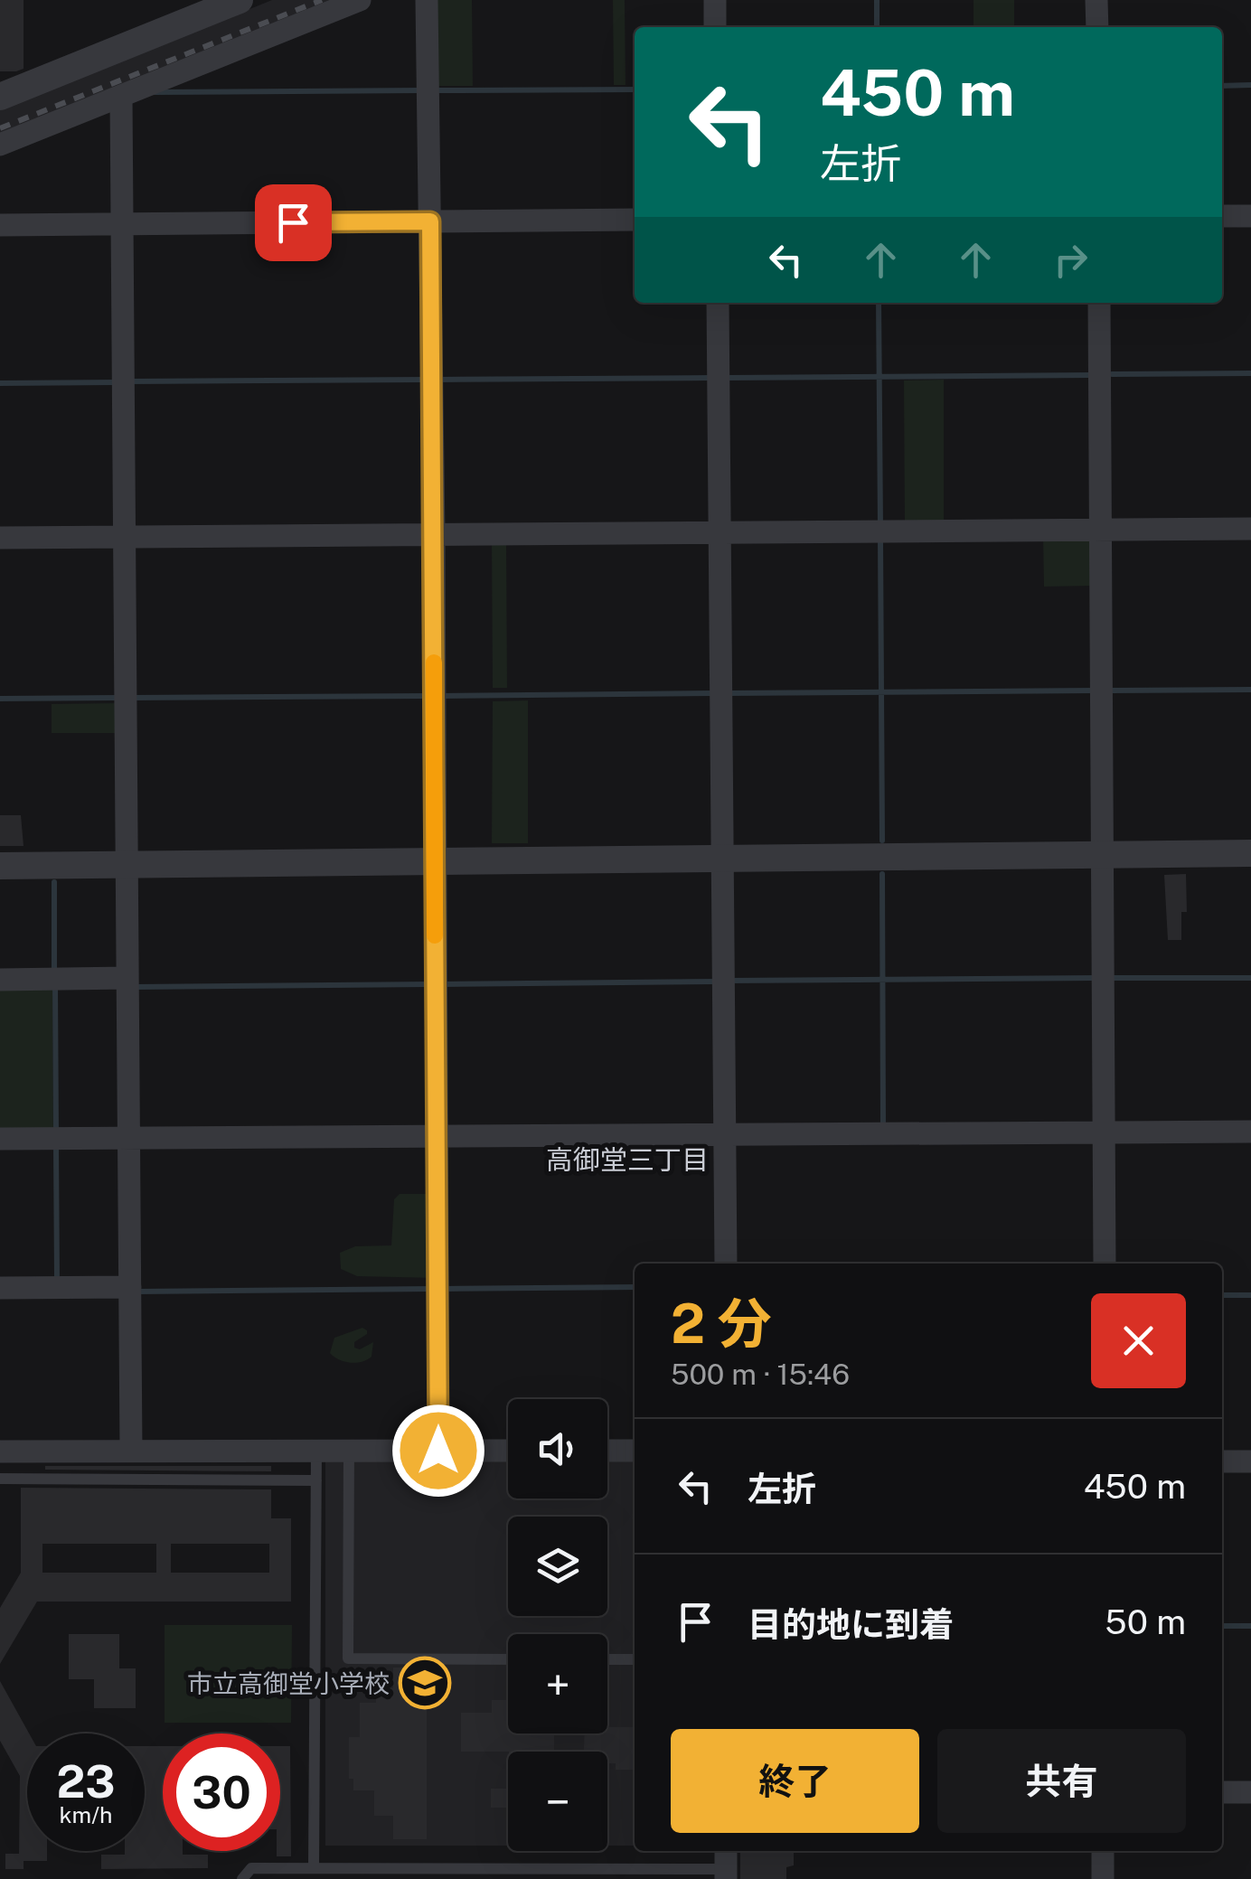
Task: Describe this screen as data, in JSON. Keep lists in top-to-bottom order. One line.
{"districts":["高御堂三丁目"],"places":{"school or university":["市立高御堂小学校"]},"page":{"turn":["450 m","左折"],"heading":["2 分","500 m · 15:46"],"map_buttons":["+","−"],"list":[{"name":"左折","value":"450 m"},{"name":"目的地に到着","value":"50 m"}],"buttons":["終了","共有"],"speed":"23 km/h","limit":"30"}}
